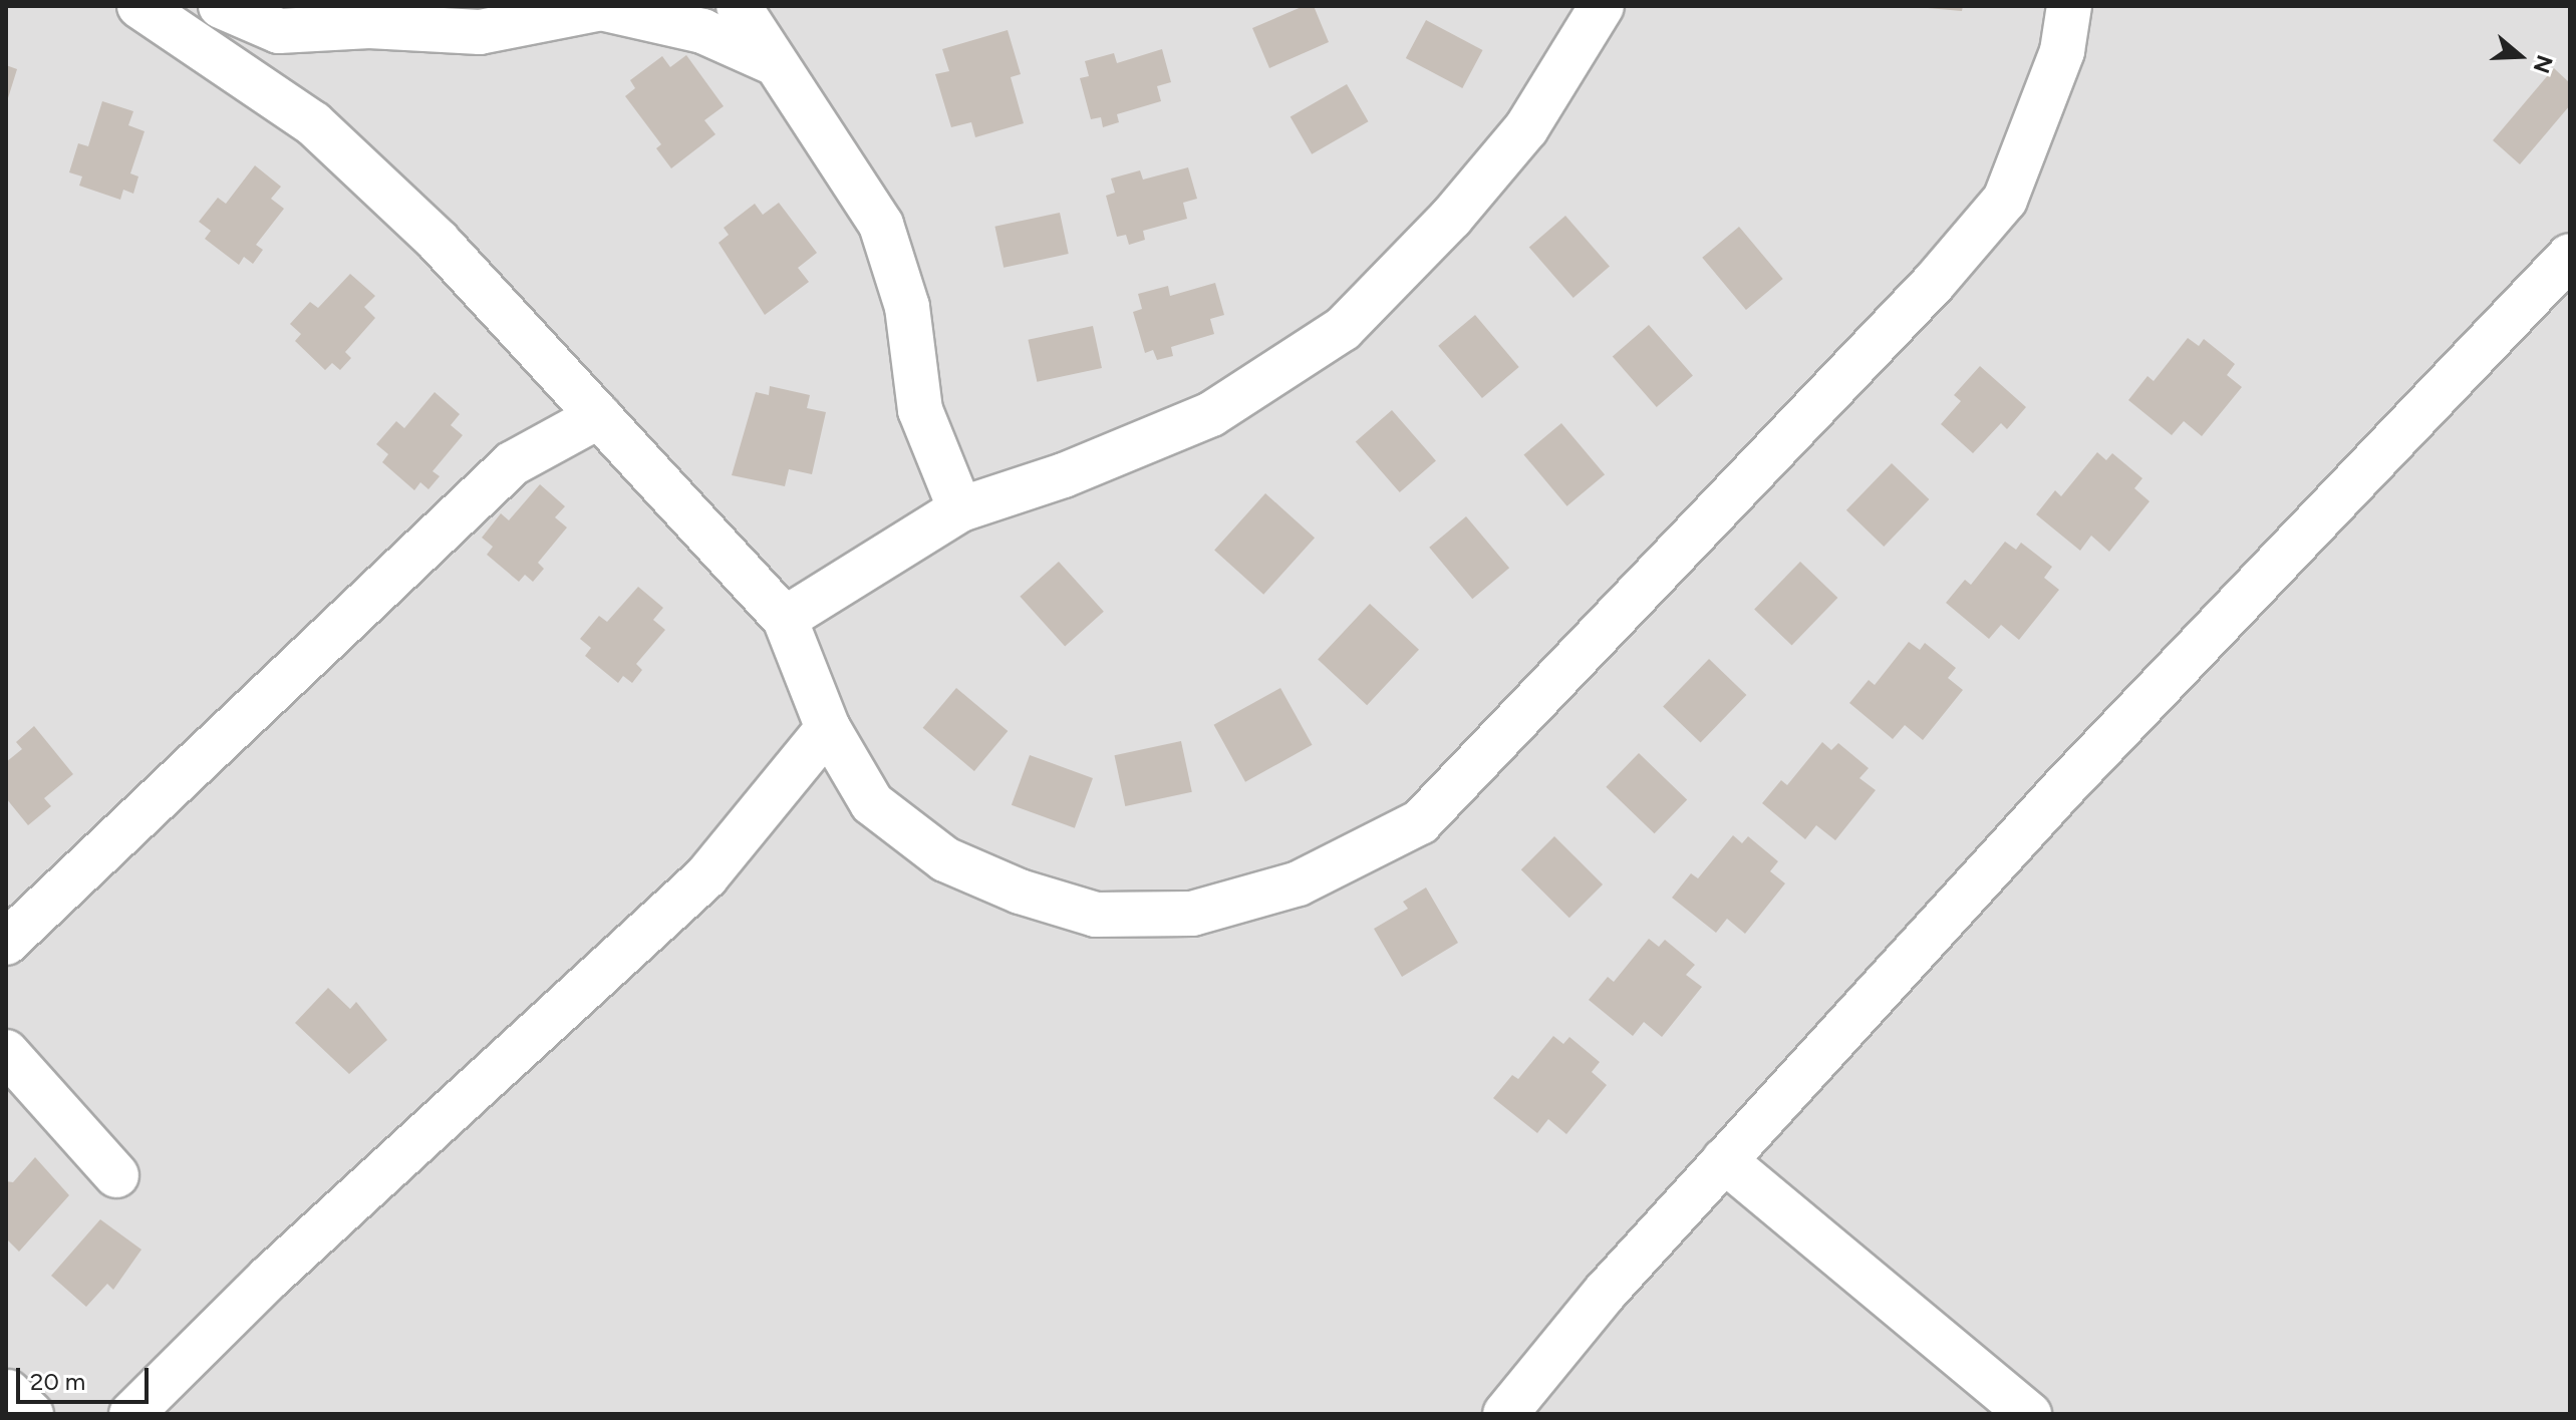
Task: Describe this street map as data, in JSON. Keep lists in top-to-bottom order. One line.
{"scale_bar":"20 m","north":"right"}
